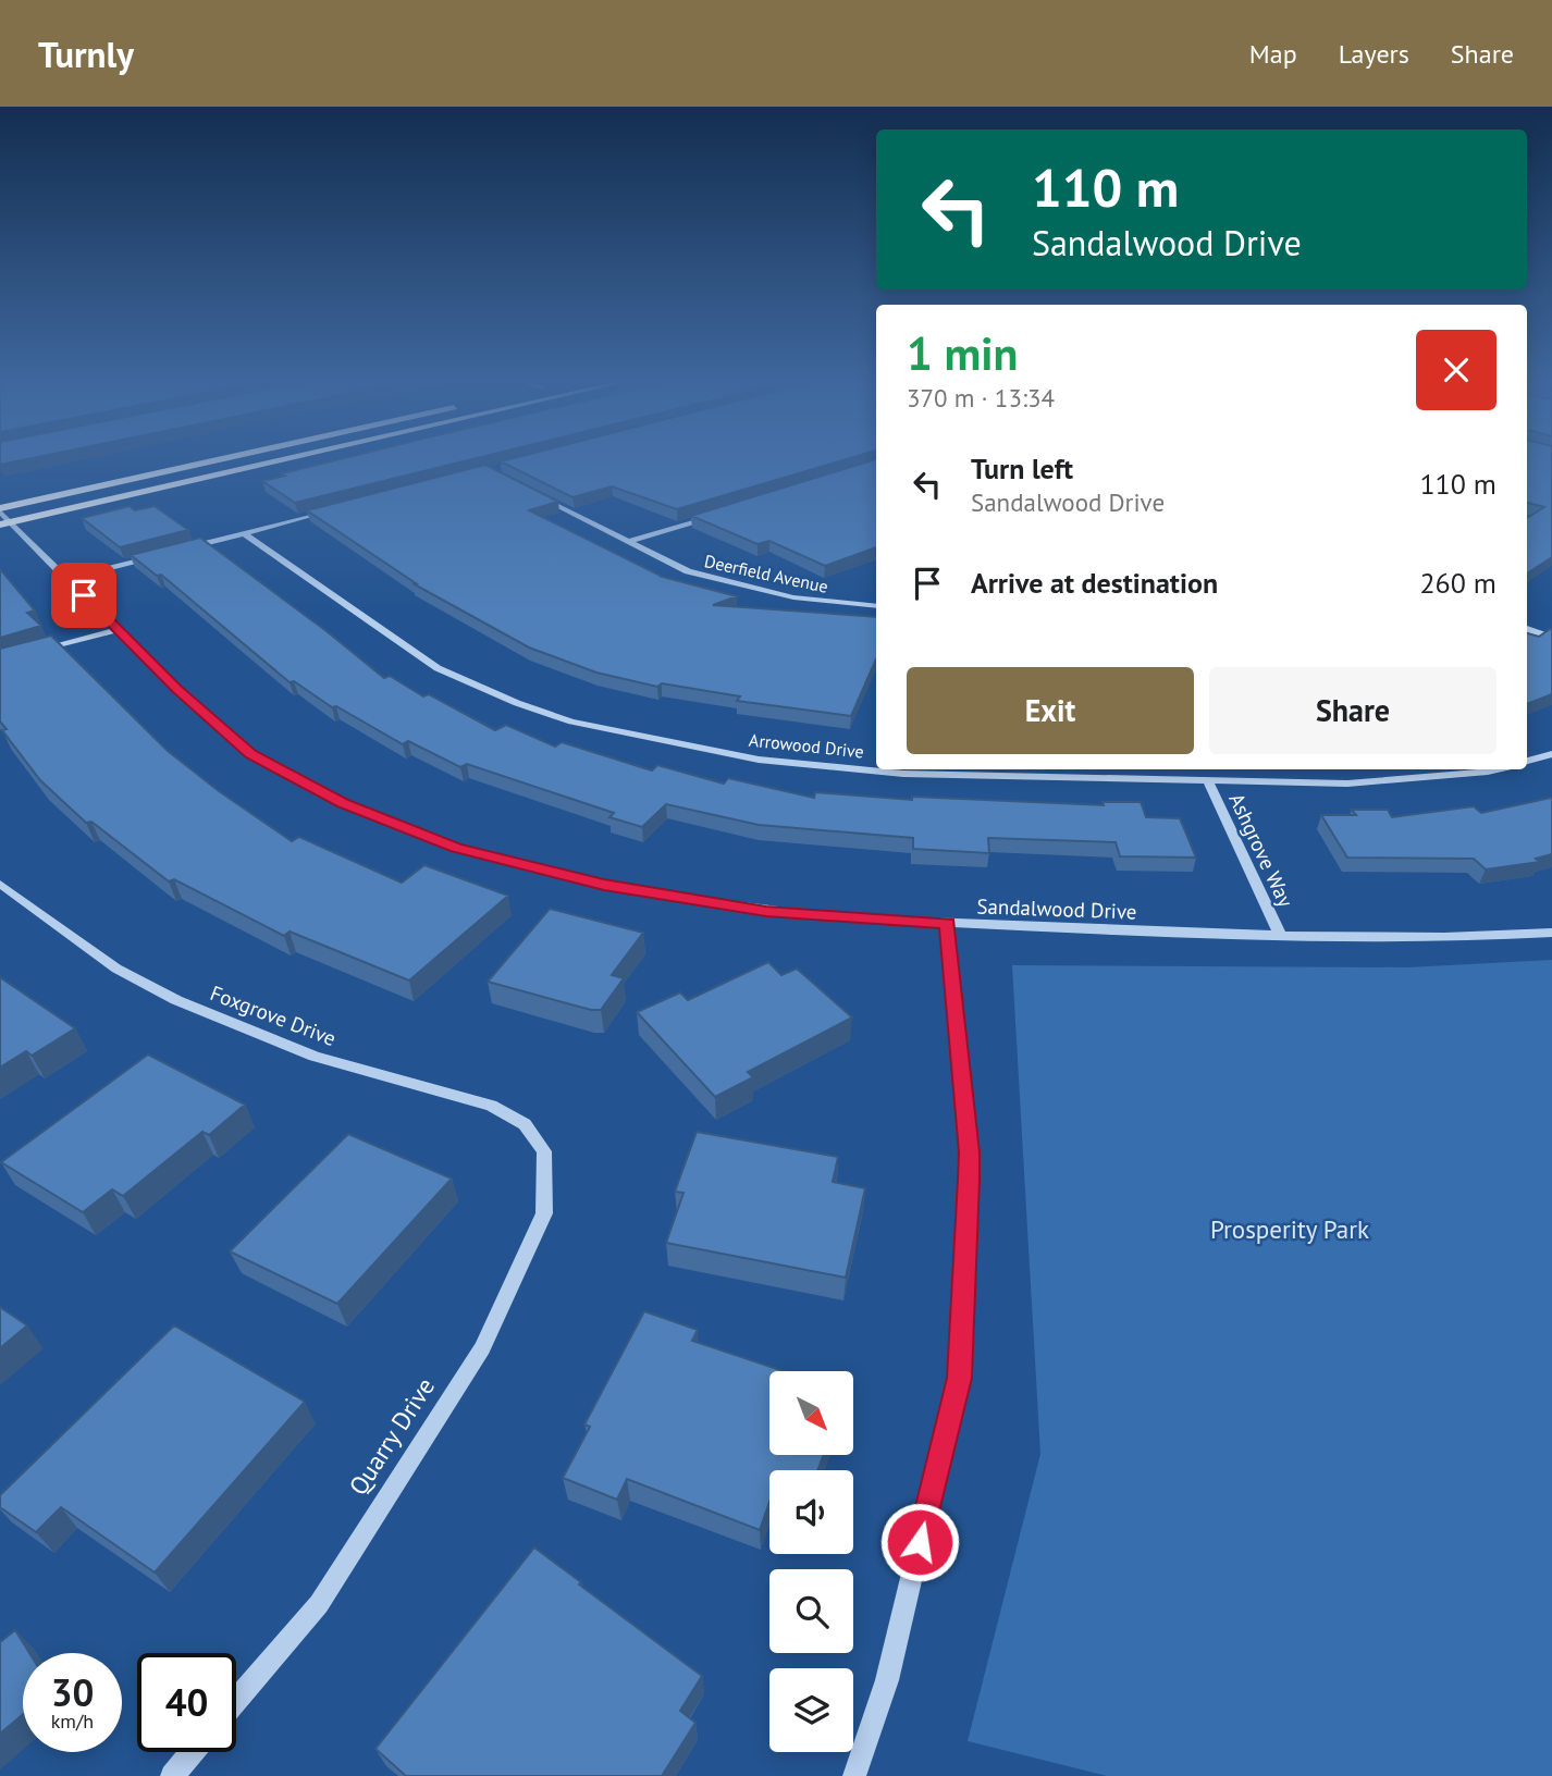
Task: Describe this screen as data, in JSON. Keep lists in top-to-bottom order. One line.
{"streets":{"street":["Deerfield Avenue","Arrowood Drive","Ashgrove Way","Sandalwood Drive","Foxgrove Drive","Quarry Drive"]},"crossings":[["Arrowood Drive","Ashgrove Way"],["Ashgrove Way","Sandalwood Drive"],["Foxgrove Drive","Quarry Drive"]],"parks":["Prosperity Park"],"north":"bottom right","page":{"header":"Turnly","nav":["Map","Layers","Share"],"turn":["110 m","Sandalwood Drive"],"heading":["1 min","370 m · 13:34"],"list":[{"name":"Turn left","note":"Sandalwood Drive","value":"110 m"},{"name":"Arrive at destination","value":"260 m"}],"buttons":["Exit","Share"],"speed":"30 km/h","limit":"40"}}
